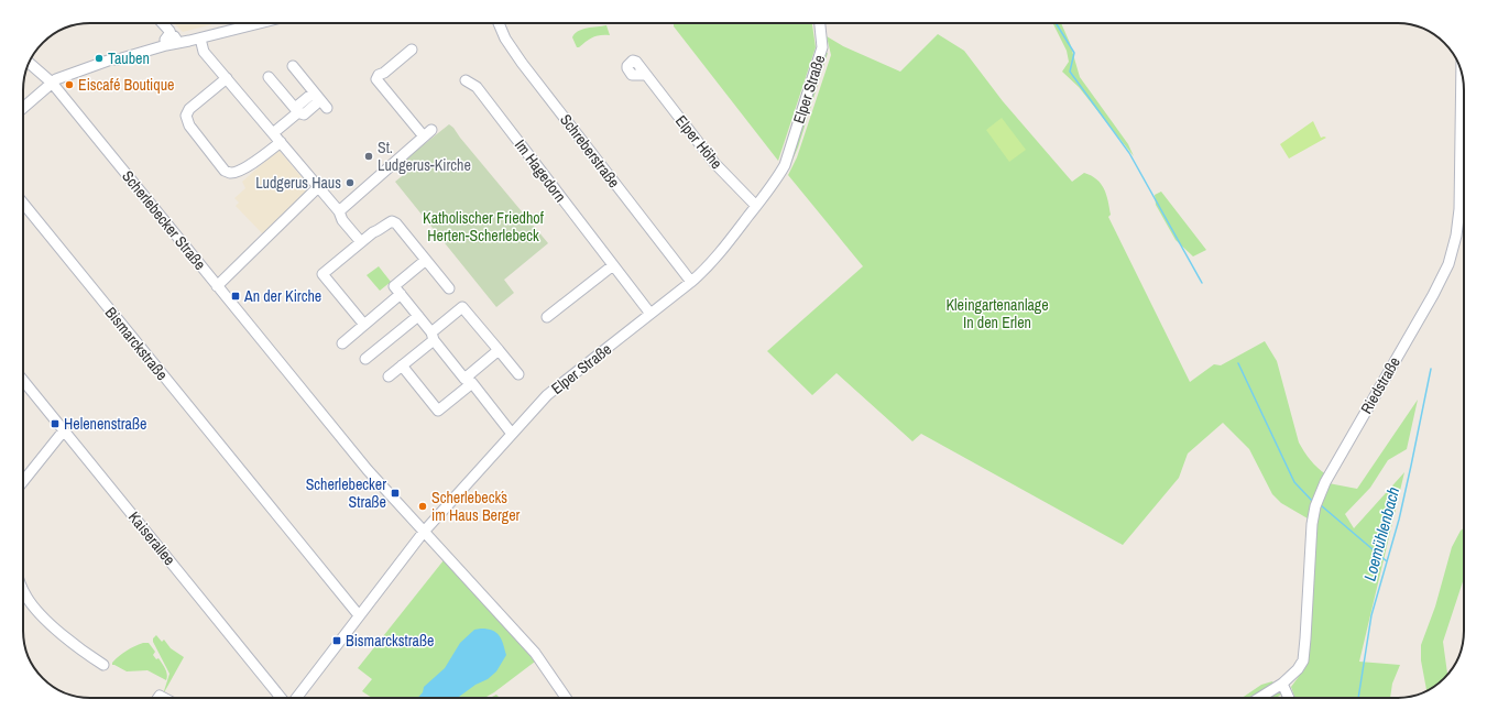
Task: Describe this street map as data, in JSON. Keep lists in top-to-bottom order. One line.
{"streets":{"street":["Elper Straße","Elper Höhe","Schreberstraße","Im Hagedorn","Scherlebecker Straße","Bismarckstraße","Riedstraße","Kaiserallee"]},"crossings":[["Elper Straße","Elper Höhe"],["Elper Straße","Schreberstraße"],["Elper Straße","Im Hagedorn"],["Elper Straße","Scherlebecker Straße"],["Elper Straße","Bismarckstraße"]],"water":["Loemühlenbach"],"parks":["Katholischer Friedhof Herten-Scherlebeck","Kleingartenanlage In den Erlen"],"places":{"other":["Tauben","Eiscafé Boutique","St. Ludgerus-Kirche","Ludgerus Haus","Scherlebeck´s im Haus Berger"],"transit":["An der Kirche","Helenenstraße","Scherlebecker Straße","Bismarckstraße"]}}
